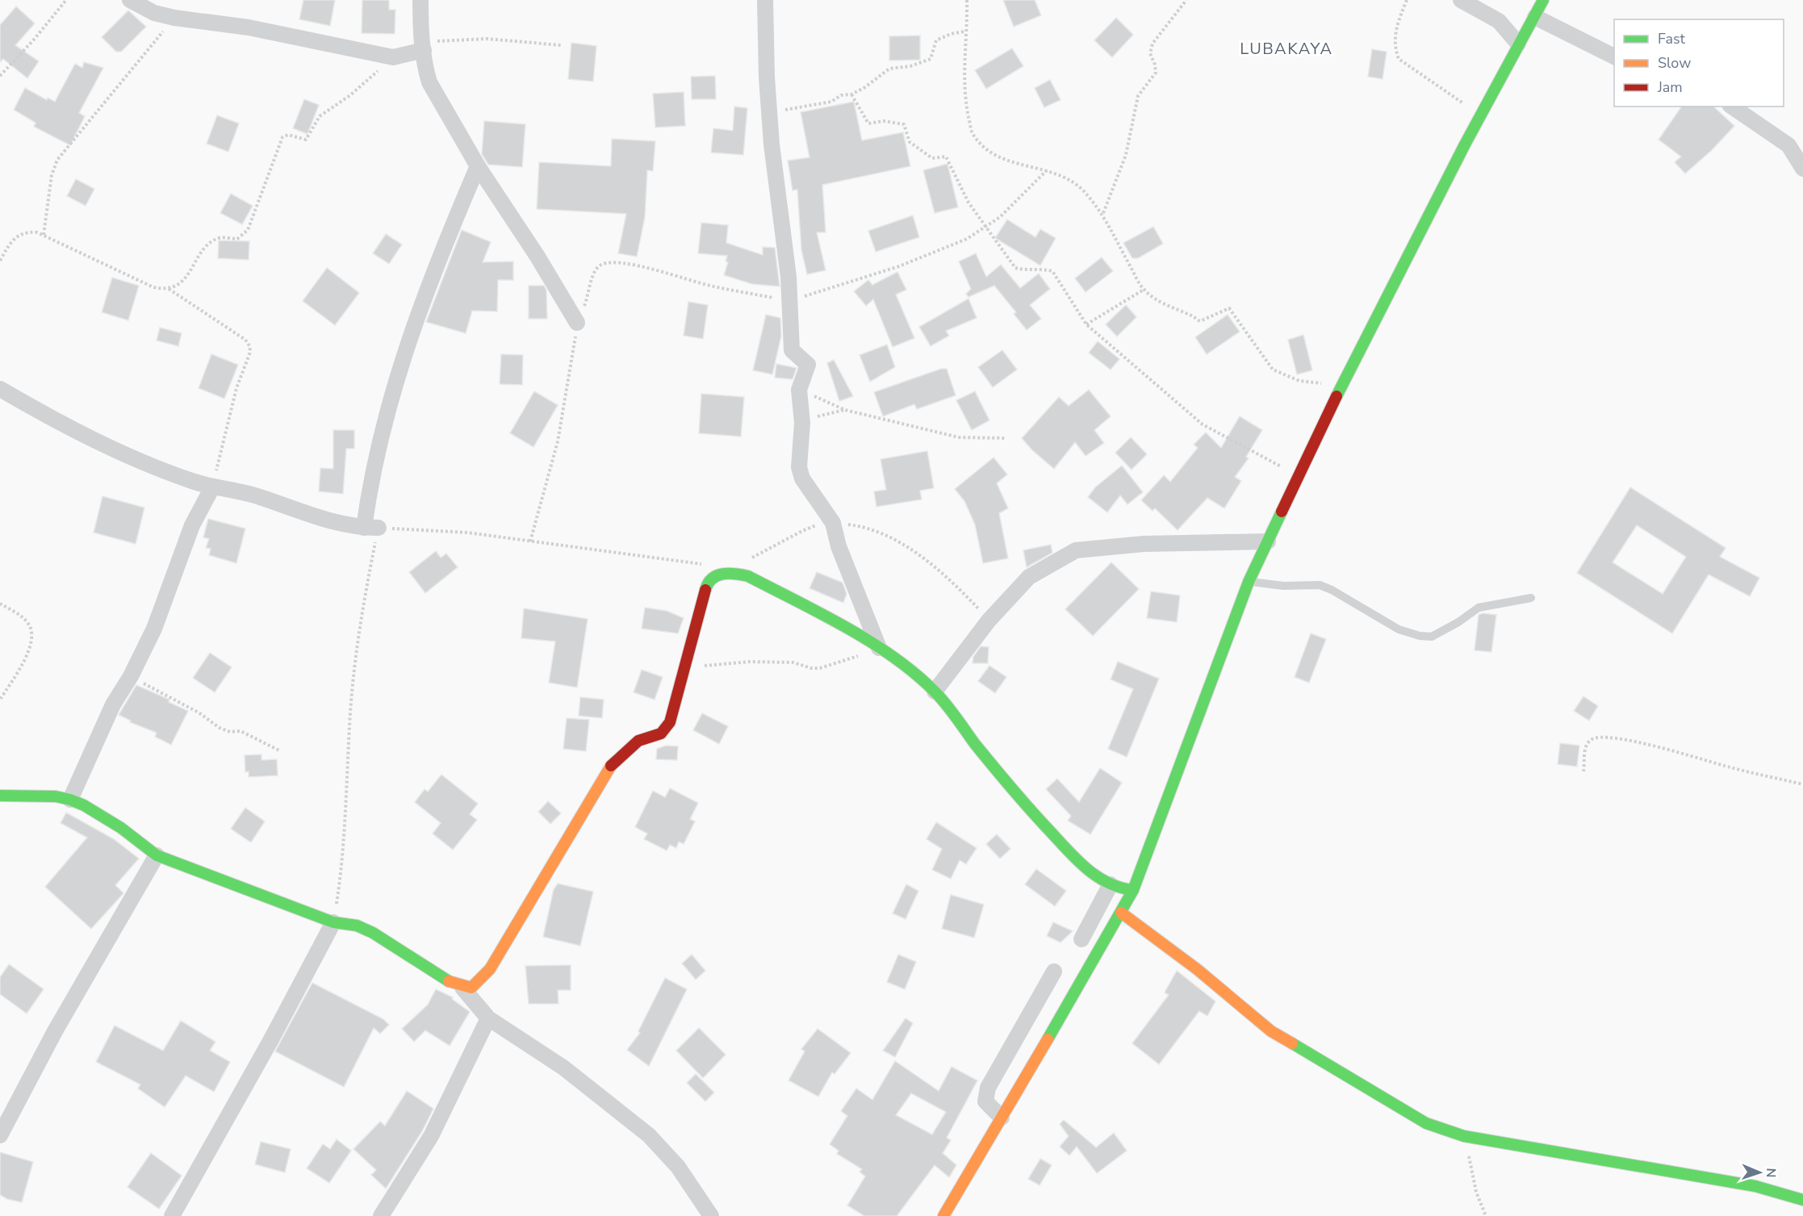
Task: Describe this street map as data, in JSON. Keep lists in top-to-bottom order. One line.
{"districts":["LUBAKAYA"],"legend":["Fast","Slow","Jam"],"north":"right"}
